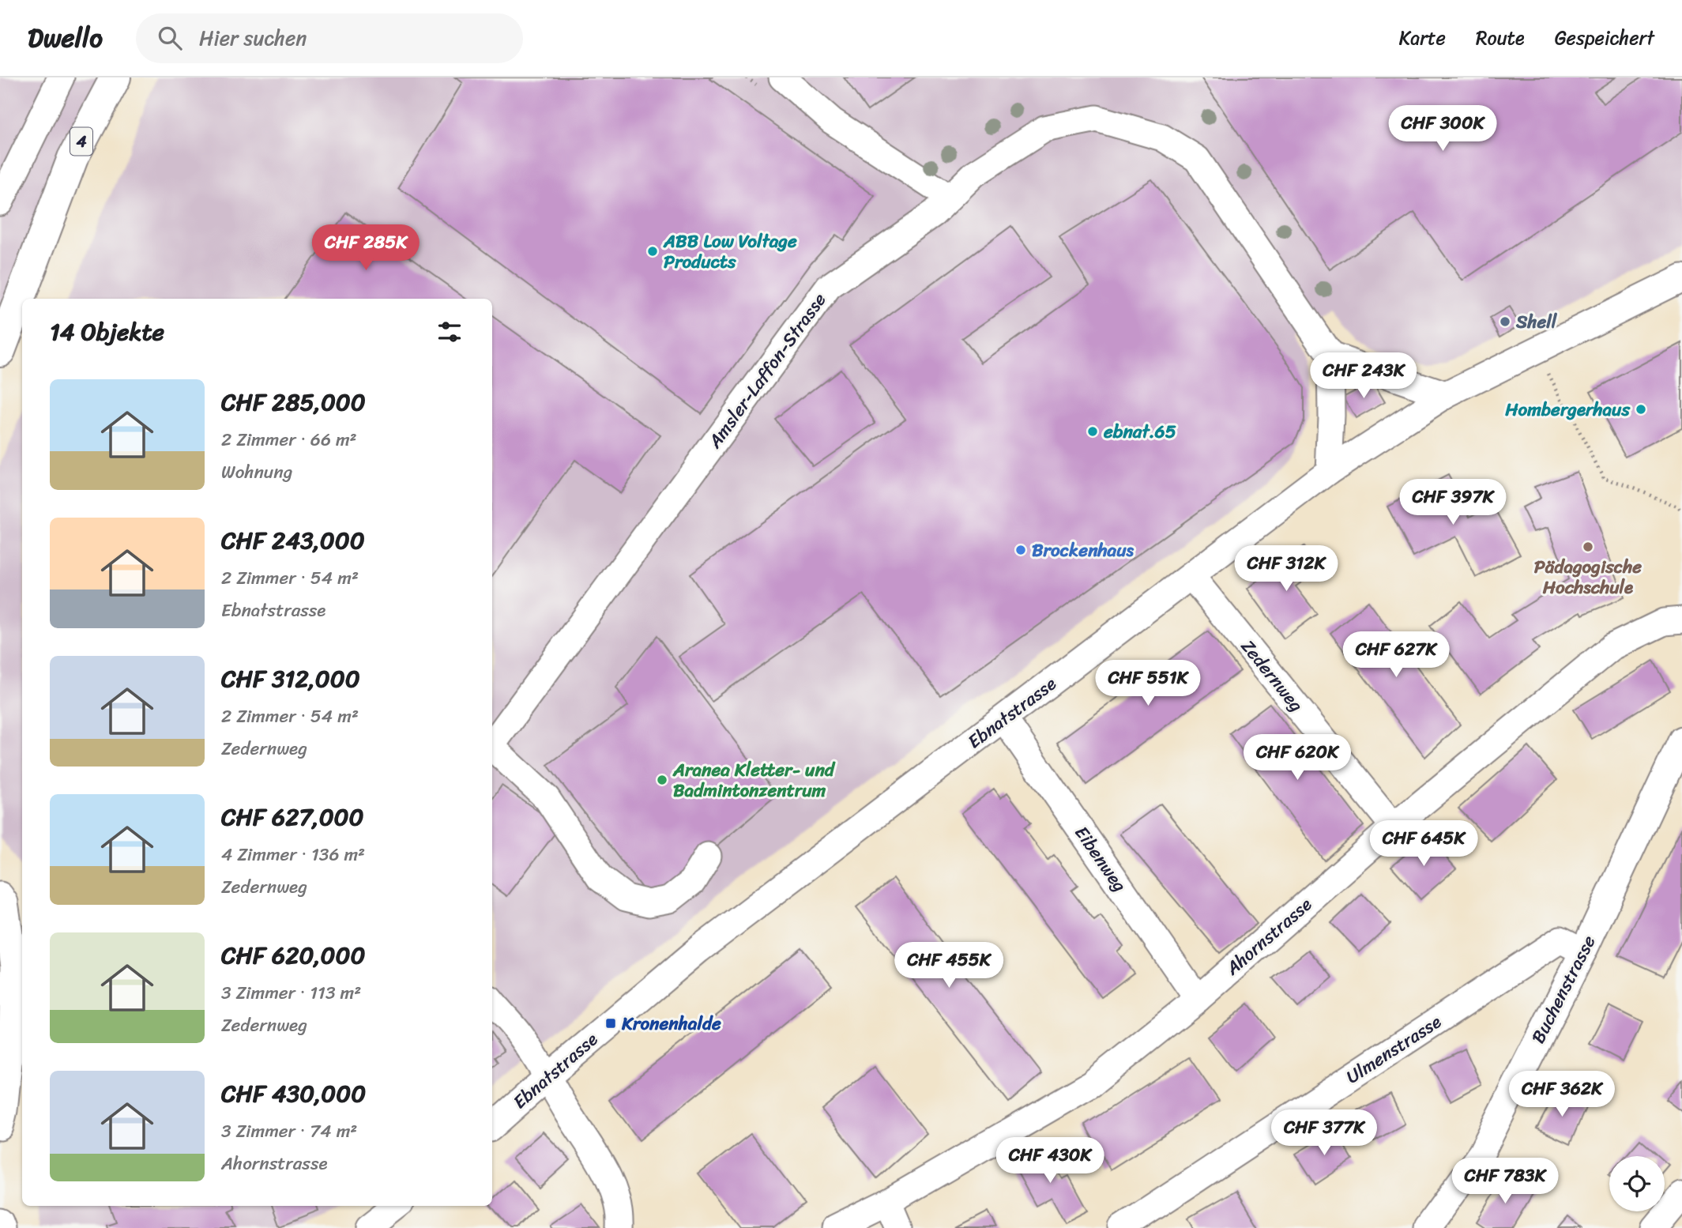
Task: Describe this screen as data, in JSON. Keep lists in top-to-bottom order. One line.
{"streets":{"main road":["4"],"street":["Amsler-Laffon-Strasse","Zedernweg","Ebnatstrasse","Eibenweg","Ahornstrasse","Buchenstrasse","Ulmenstrasse"]},"crossings":[["Zedernweg","Ebnatstrasse"],["Zedernweg","Ahornstrasse"],["Ebnatstrasse","Eibenweg"],["Eibenweg","Ahornstrasse"],["Buchenstrasse","Ulmenstrasse"]],"places":{"other":["ABB Low Voltage Products","Shell","Hombergerhaus","ebnat.65","Pädagogische Hochschule","Brockenhaus","Aranea Kletter- und Badmintonzentrum"],"transit":["Kronenhalde"]},"page":{"header":"Dwello","search":"Hier suchen","nav":["Karte","Route","Gespeichert"],"price":["CHF 300K","CHF 285K","CHF 243K","CHF 397K","CHF 312K","CHF 627K","CHF 551K","CHF 620K","CHF 645K","CHF 455K","CHF 362K","CHF 377K","CHF 430K","CHF 783K"],"heading":"14 Objekte","list":[{"name":"CHF 285,000","note":"2 Zimmer · 66 m² · Wohnung"},{"name":"CHF 243,000","note":"2 Zimmer · 54 m² · Ebnatstrasse"},{"name":"CHF 312,000","note":"2 Zimmer · 54 m² · Zedernweg"},{"name":"CHF 627,000","note":"4 Zimmer · 136 m² · Zedernweg"},{"name":"CHF 620,000","note":"3 Zimmer · 113 m² · Zedernweg"},{"name":"CHF 430,000","note":"3 Zimmer · 74 m² · Ahornstrasse"}]}}
